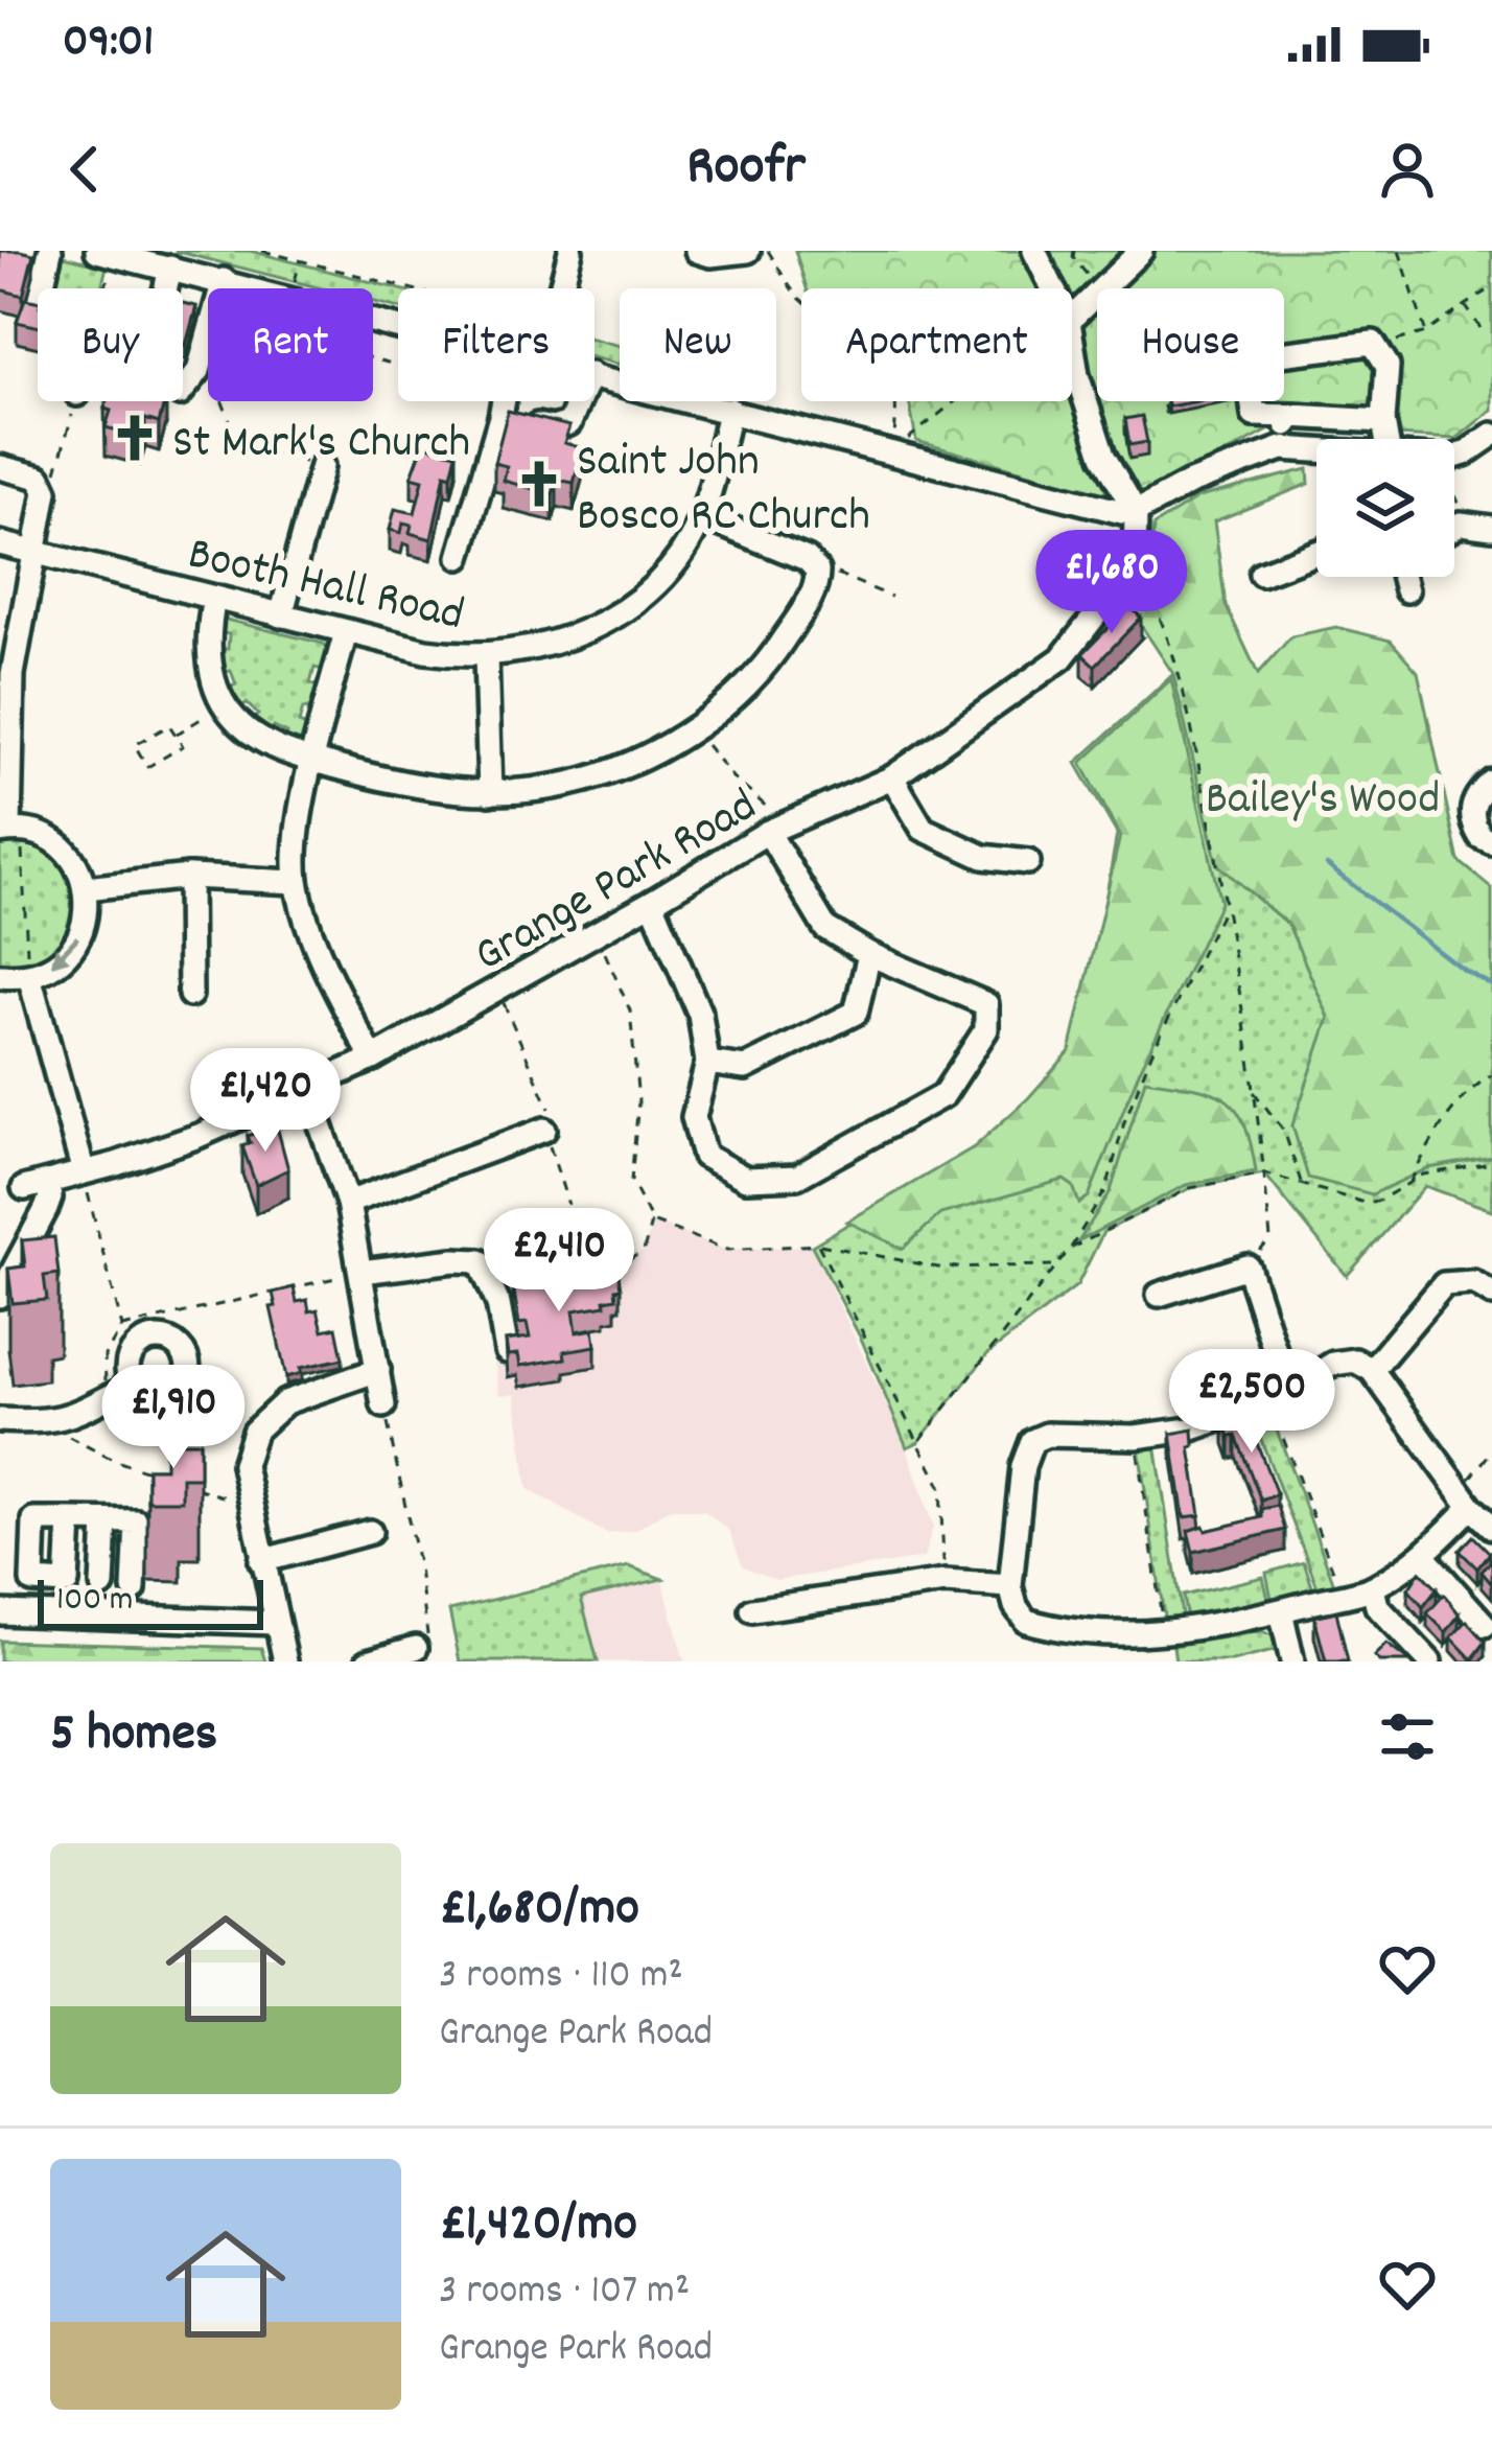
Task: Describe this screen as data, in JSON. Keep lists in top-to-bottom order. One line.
{"streets":{"street":["Booth Hall Road","Grange Park Road"]},"parks":["Bailey's Wood"],"places":{"church":["St Mark's Church","Saint John Bosco RC Church"]},"scale_bar":"100 m","page":{"status":"09:01","header":"Roofr","chip":["Buy","Rent","Filters","New","Apartment","House"],"price":["£1,680","£1,420","£2,410","£2,500","£1,910"],"scale":"100 m","heading":"5 homes","list":[{"name":"£1,680/mo","note":"3 rooms · 110 m² · Grange Park Road"},{"name":"£1,420/mo","note":"3 rooms · 107 m² · Grange Park Road"}]}}
